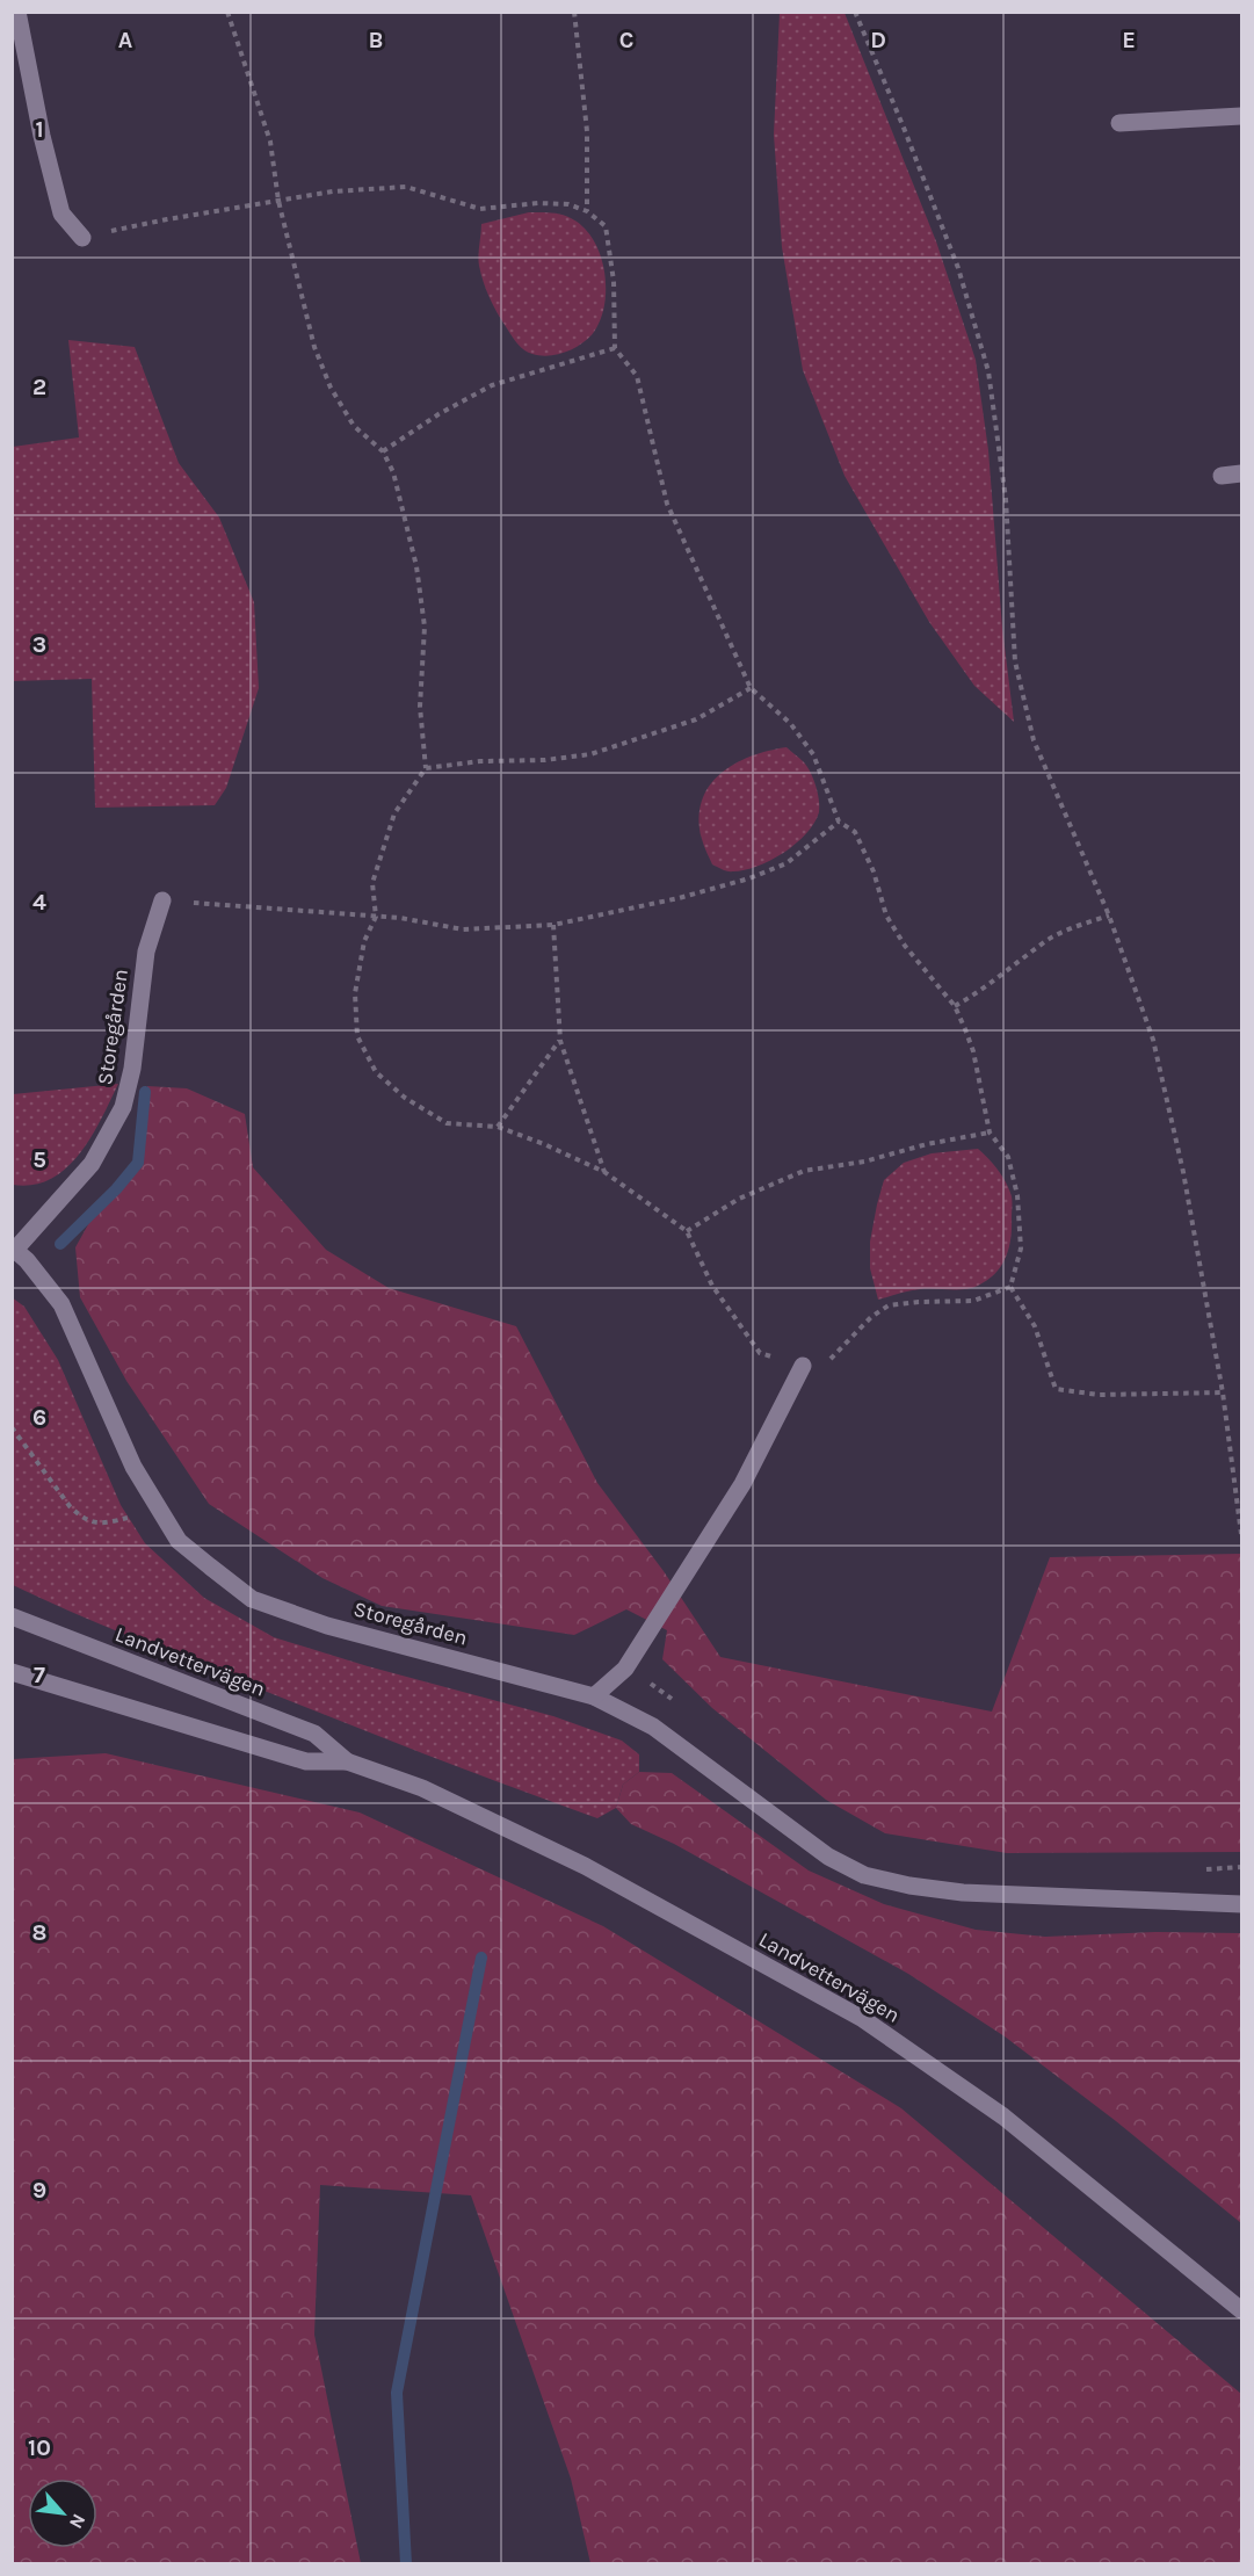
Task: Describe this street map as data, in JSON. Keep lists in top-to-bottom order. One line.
{"streets":{"street":["Storegården","Landvettervägen"]},"north":"bottom right","grid":{"columns":["A","B","C","D","E"],"rows":["1","2","3","4","5","6","7","8","9","10"]}}
